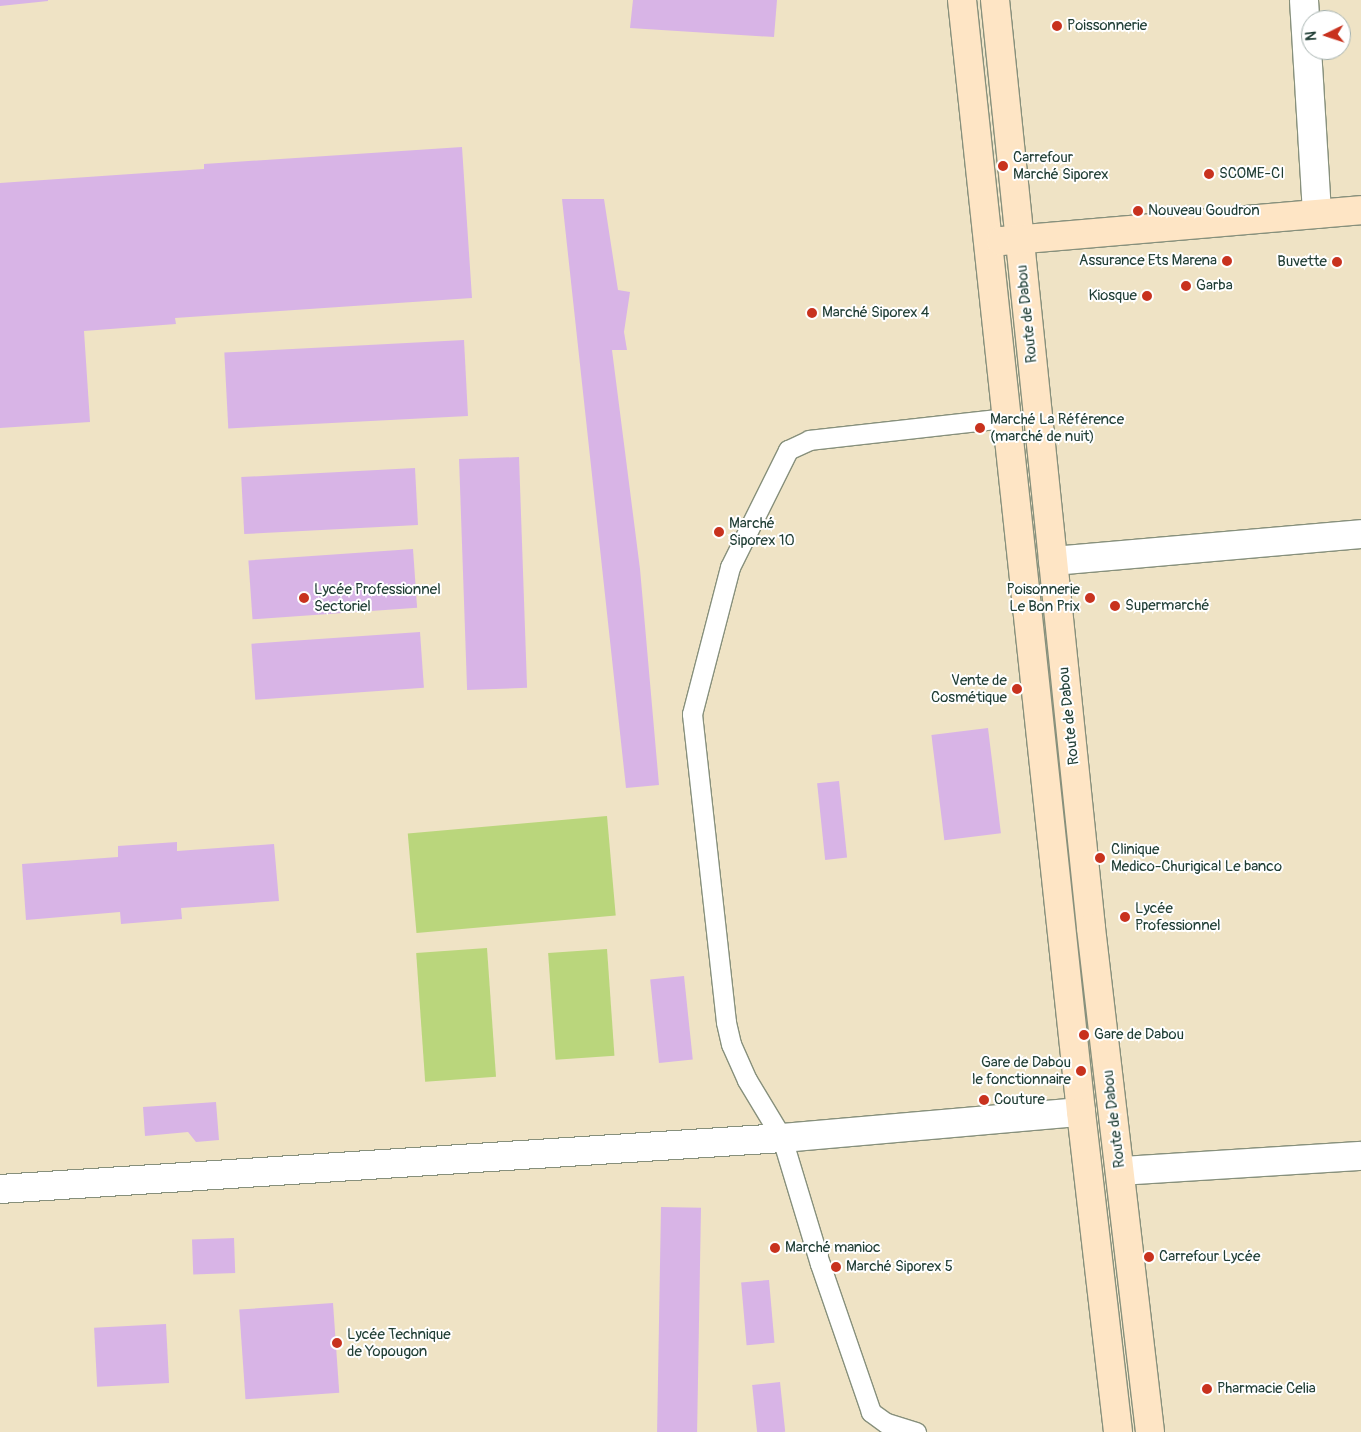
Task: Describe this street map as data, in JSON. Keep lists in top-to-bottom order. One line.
{"streets":{"street":["Route de Dabou"]},"places":["Poissonnerie","Carrefour Marché Siporex","SCOME-CI","Nouveau Goudron","Assurance Ets Marena","Buvette","Garba","Kiosque","Marché Siporex 4","Marché La Référence (marché de nuit)","Marché Siporex 10","Lycée Professionnel Sectoriel","Poisonnerie Le Bon Prix","Supermarché","Vente de Cosmétique","Clinique Medico-Churigical Le banco","Lycée Professionnel","Gare de Dabou","Gare de Dabou le fonctionnaire","Couture","Marché manioc","Carrefour Lycée","Marché Siporex 5","Lycée Technique de Yopougon","Pharmacie Celia"],"north":"left"}
